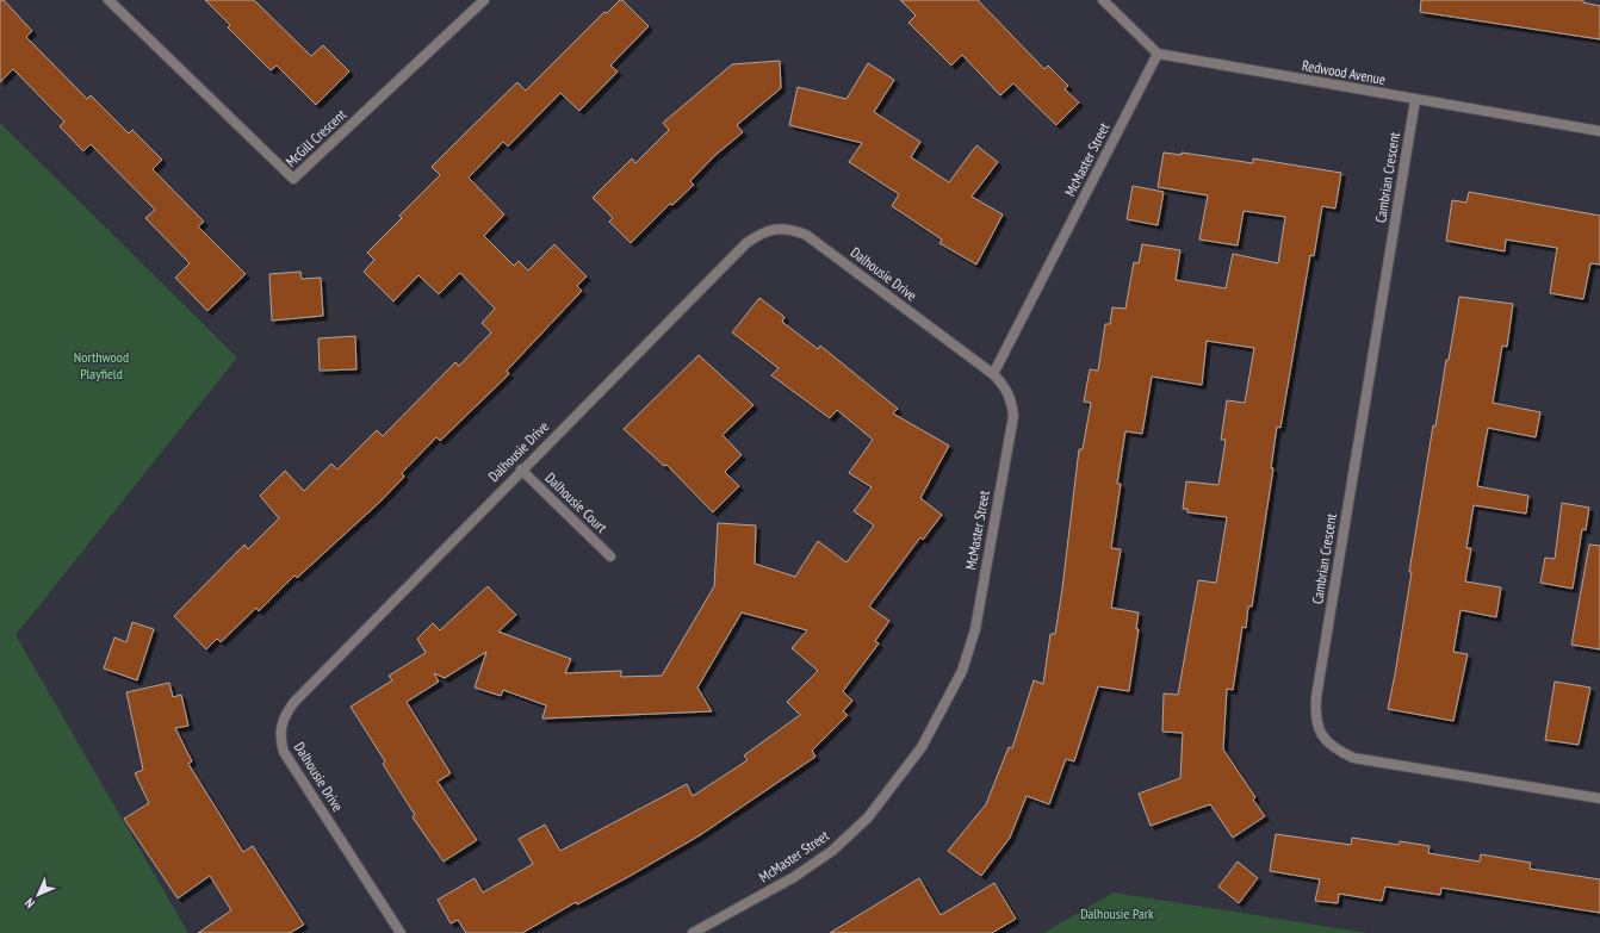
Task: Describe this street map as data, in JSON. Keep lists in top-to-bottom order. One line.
{"streets":{"street":["Redwood Avenue","McGill Crescent","McMaster Street","Cambrian Crescent","Dalhousie Drive","Dalhousie Court"]},"crossings":[["Redwood Avenue","McMaster Street"],["Redwood Avenue","Cambrian Crescent"],["McMaster Street","Dalhousie Drive"],["Dalhousie Drive","Dalhousie Court"]],"parks":["Northwood Playfield","Dalhousie Park"],"north":"bottom left"}
